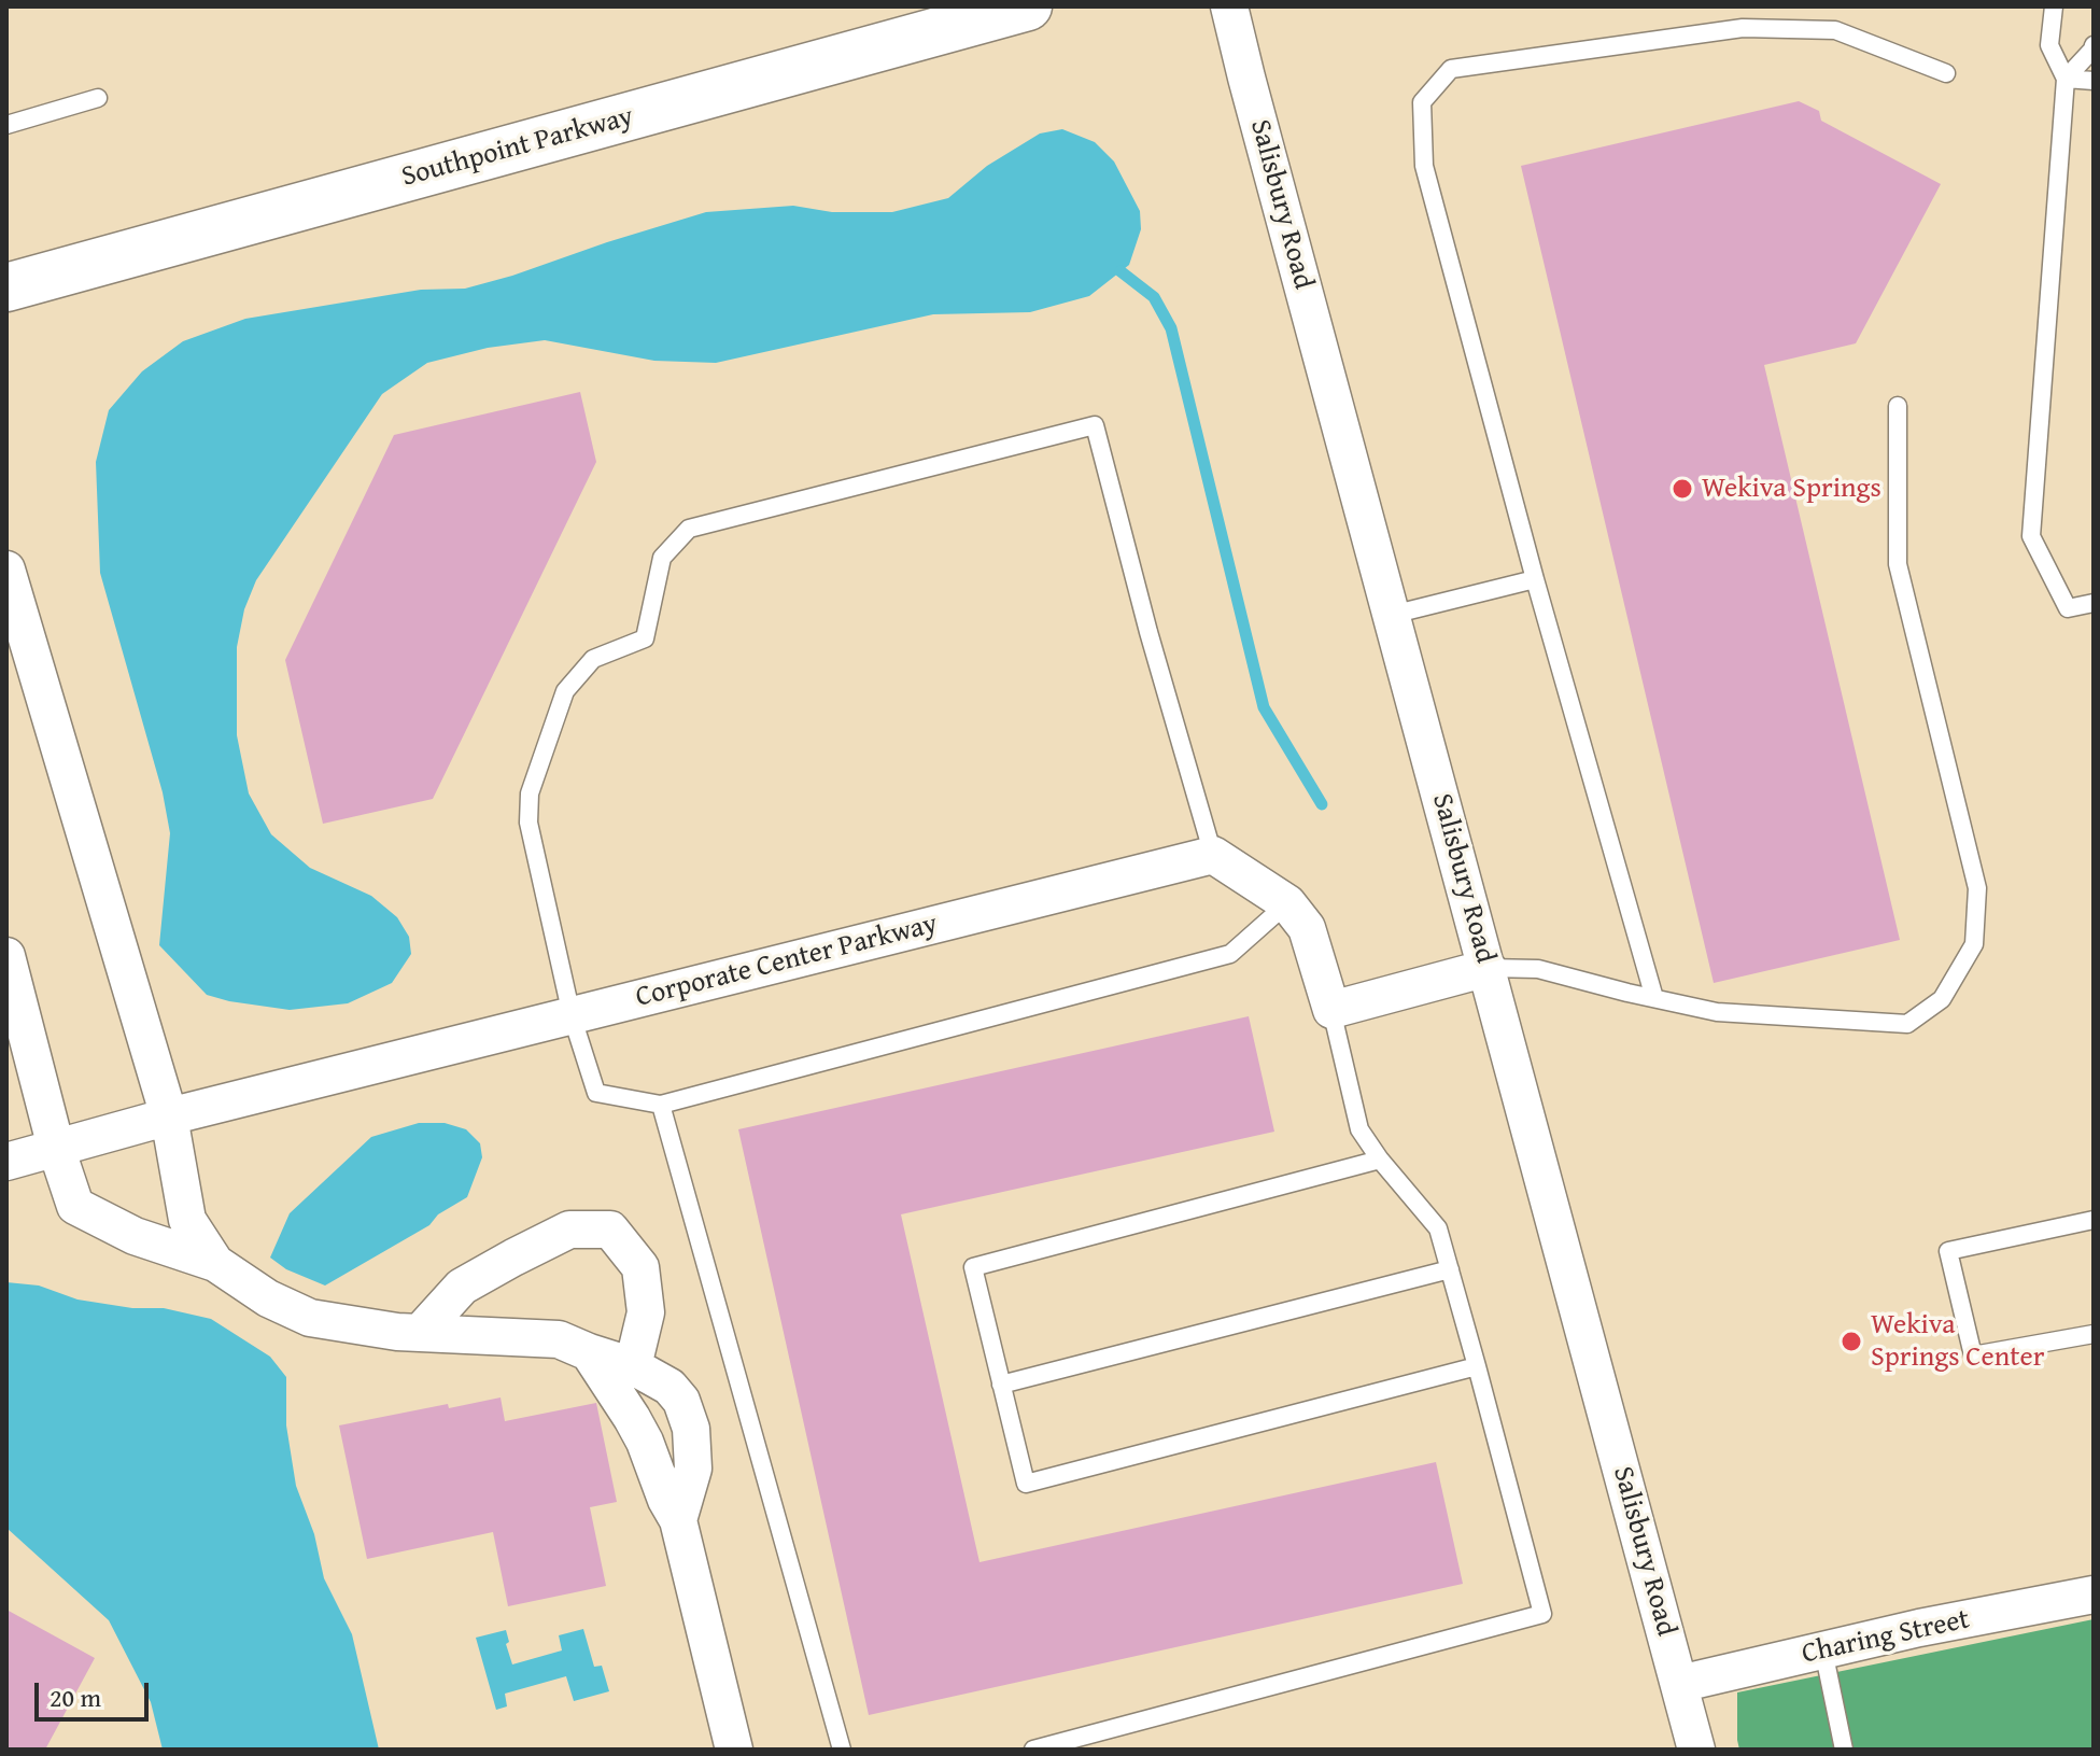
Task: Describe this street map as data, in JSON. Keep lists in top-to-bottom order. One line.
{"streets":{"main road":["Southpoint Parkway"],"street":["Salisbury Road","Corporate Center Parkway","Charing Street"]},"crossings":[["Salisbury Road","Charing Street"]],"places":["Wekiva Springs","Wekiva Springs Center"],"scale_bar":"20 m"}
